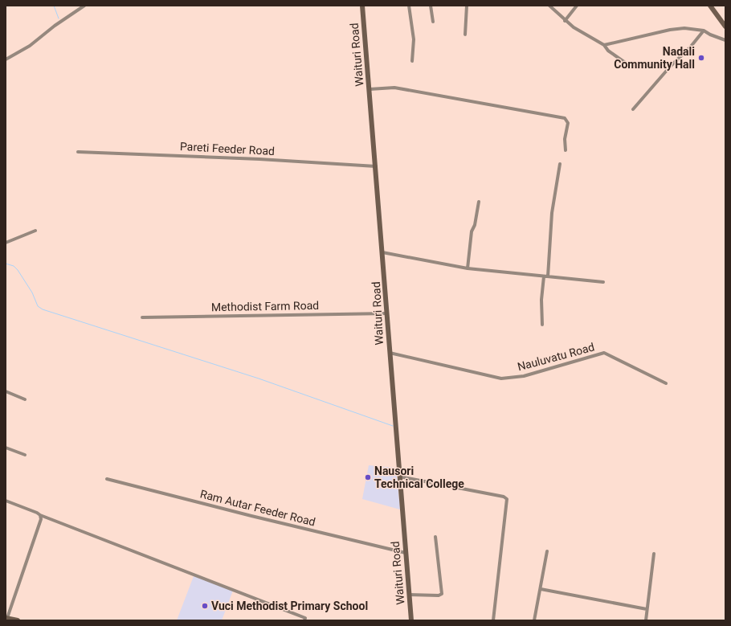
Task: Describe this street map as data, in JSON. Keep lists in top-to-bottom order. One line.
{"streets":{"main road":["Waituri Road"],"street":["Pareti Feeder Road","Methodist Farm Road","Nauluvatu Road","Ram Autar Feeder Road"]},"crossings":[["Waituri Road","Pareti Feeder Road"],["Waituri Road","Methodist Farm Road"],["Waituri Road","Nauluvatu Road"],["Waituri Road","Ram Autar Feeder Road"]],"places":["Nadali Community Hall","Nausori Technical College","Vuci Methodist Primary School"]}
